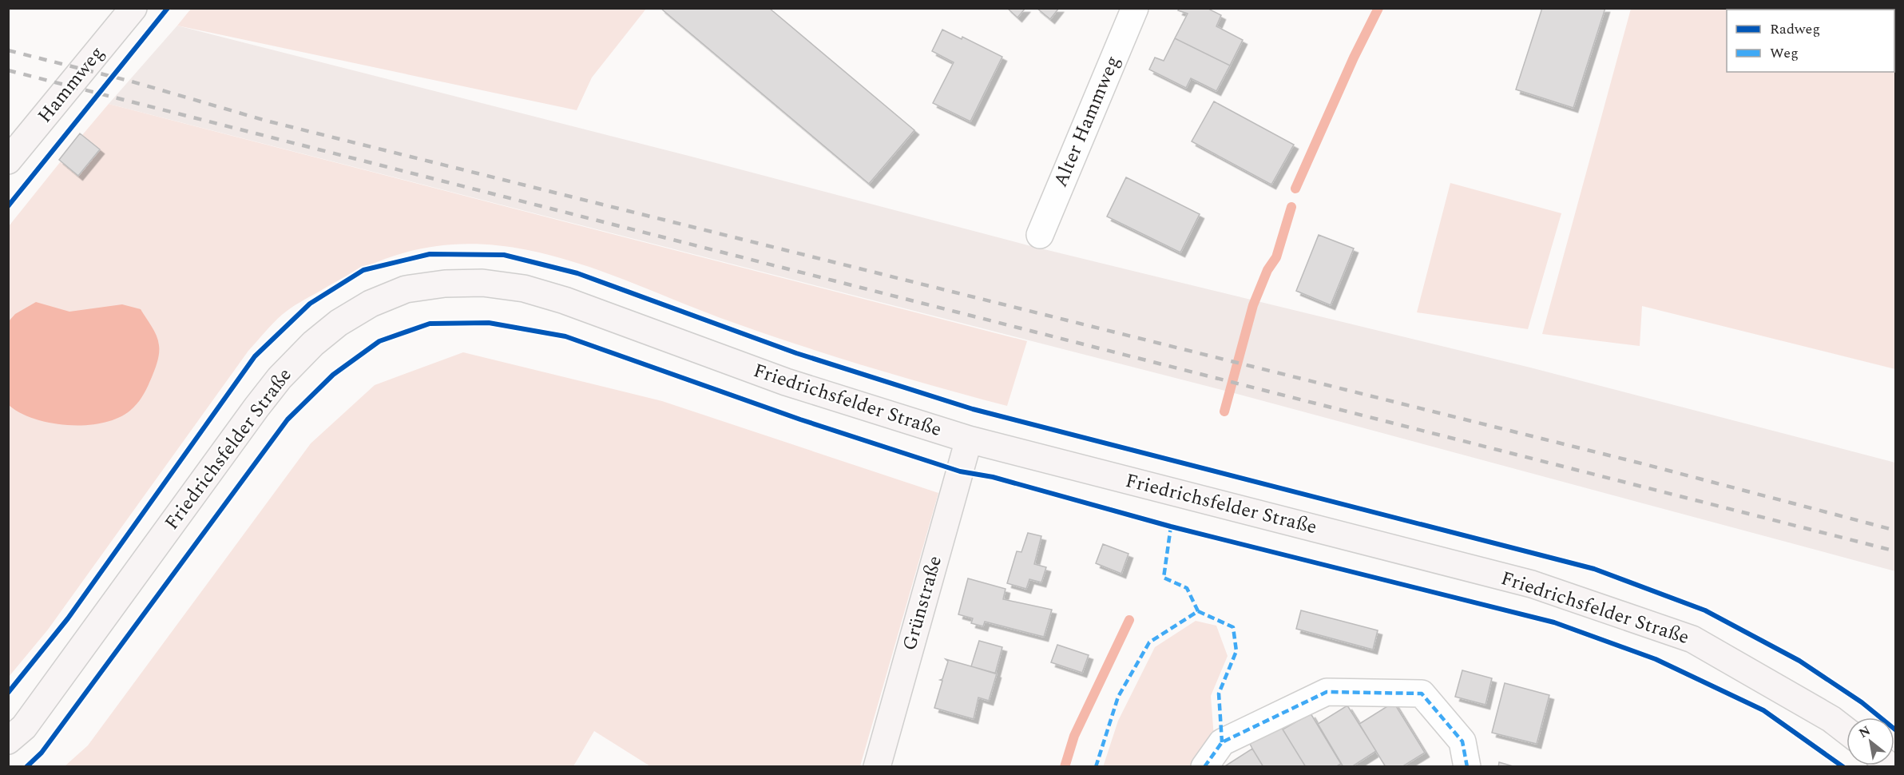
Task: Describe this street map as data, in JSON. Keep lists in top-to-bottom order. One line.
{"streets":{"main road":["Hammweg","Friedrichsfelder Straße","Grünstraße"],"street":["Alter Hammweg"]},"crossings":[["Friedrichsfelder Straße","Grünstraße"]],"legend":["Radweg","Weg"],"north":"top left"}
